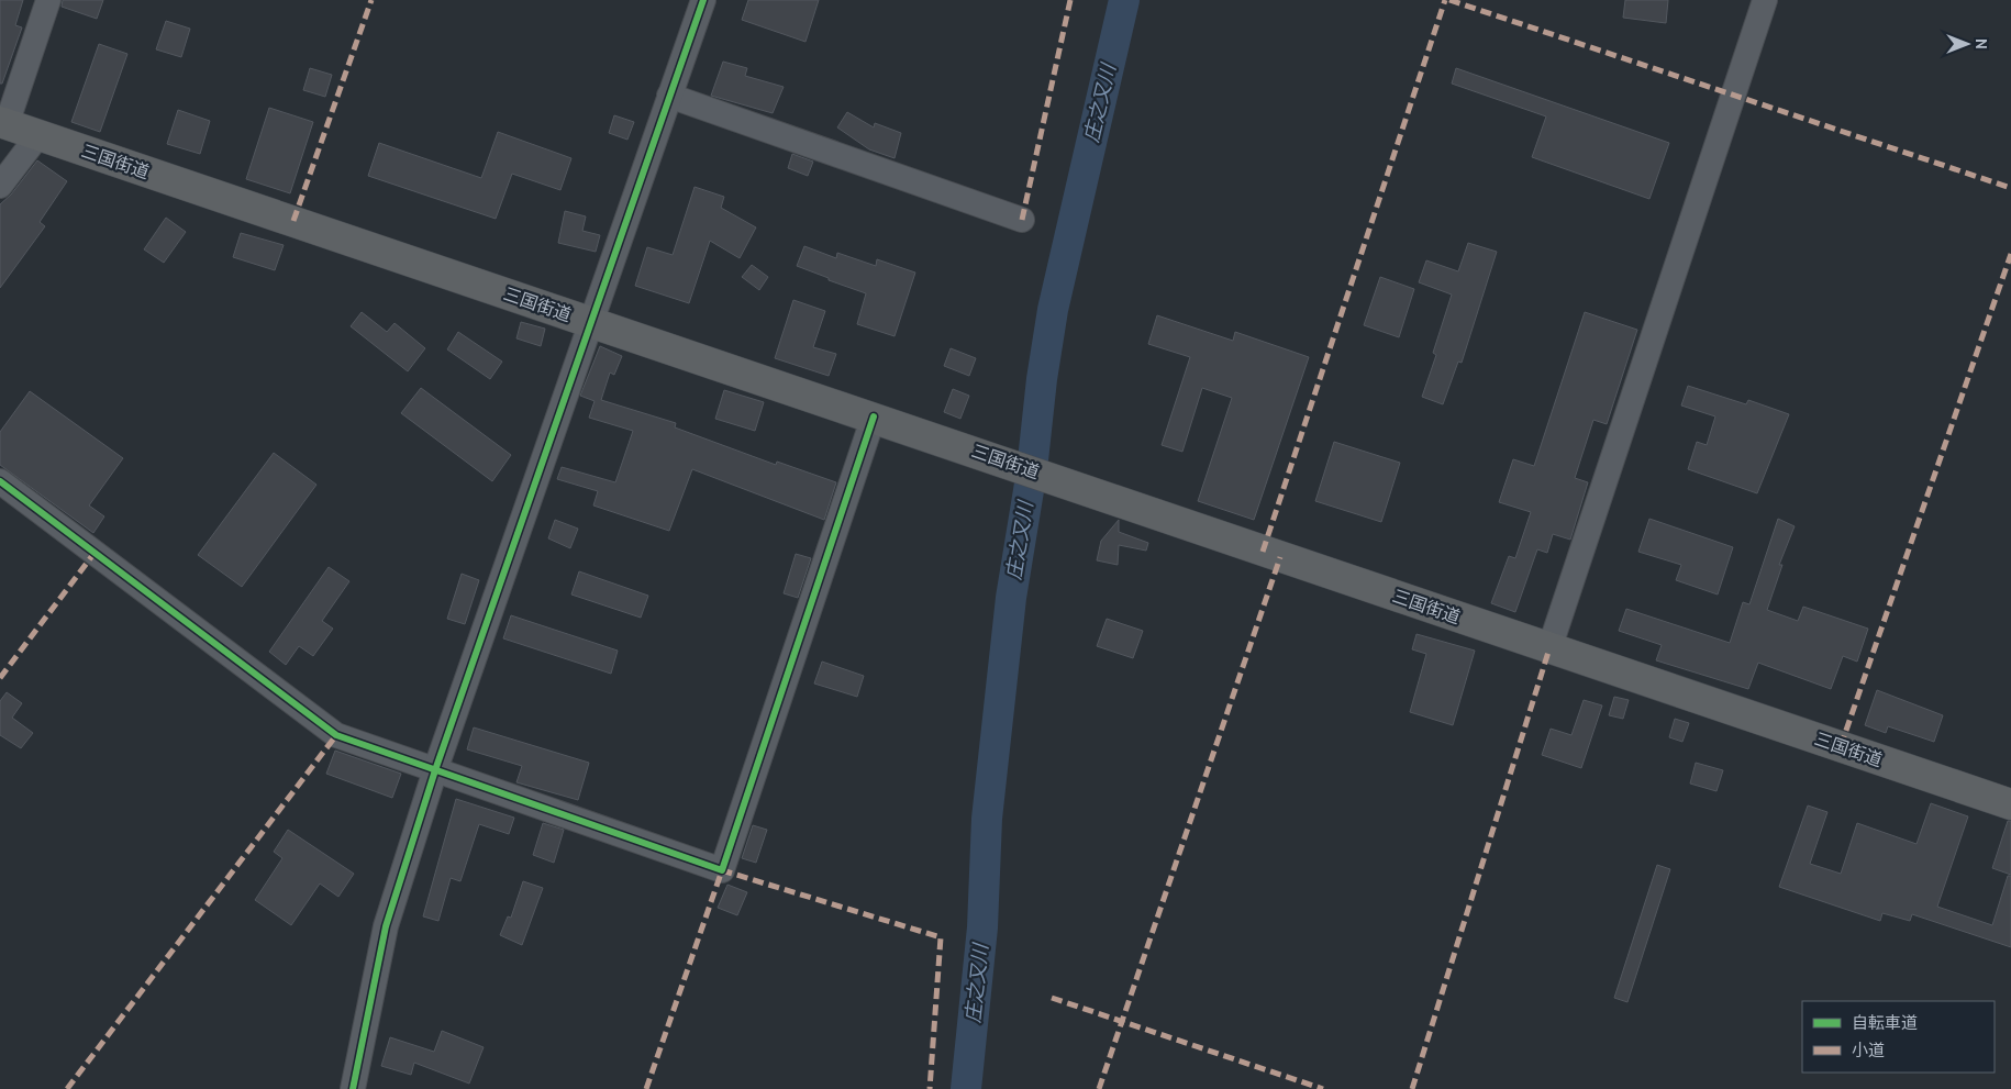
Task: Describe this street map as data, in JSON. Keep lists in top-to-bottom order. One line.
{"streets":{"highway":["三国街道"]},"water":["庄之又川"],"legend":["自転車道","小道"],"north":"right"}
